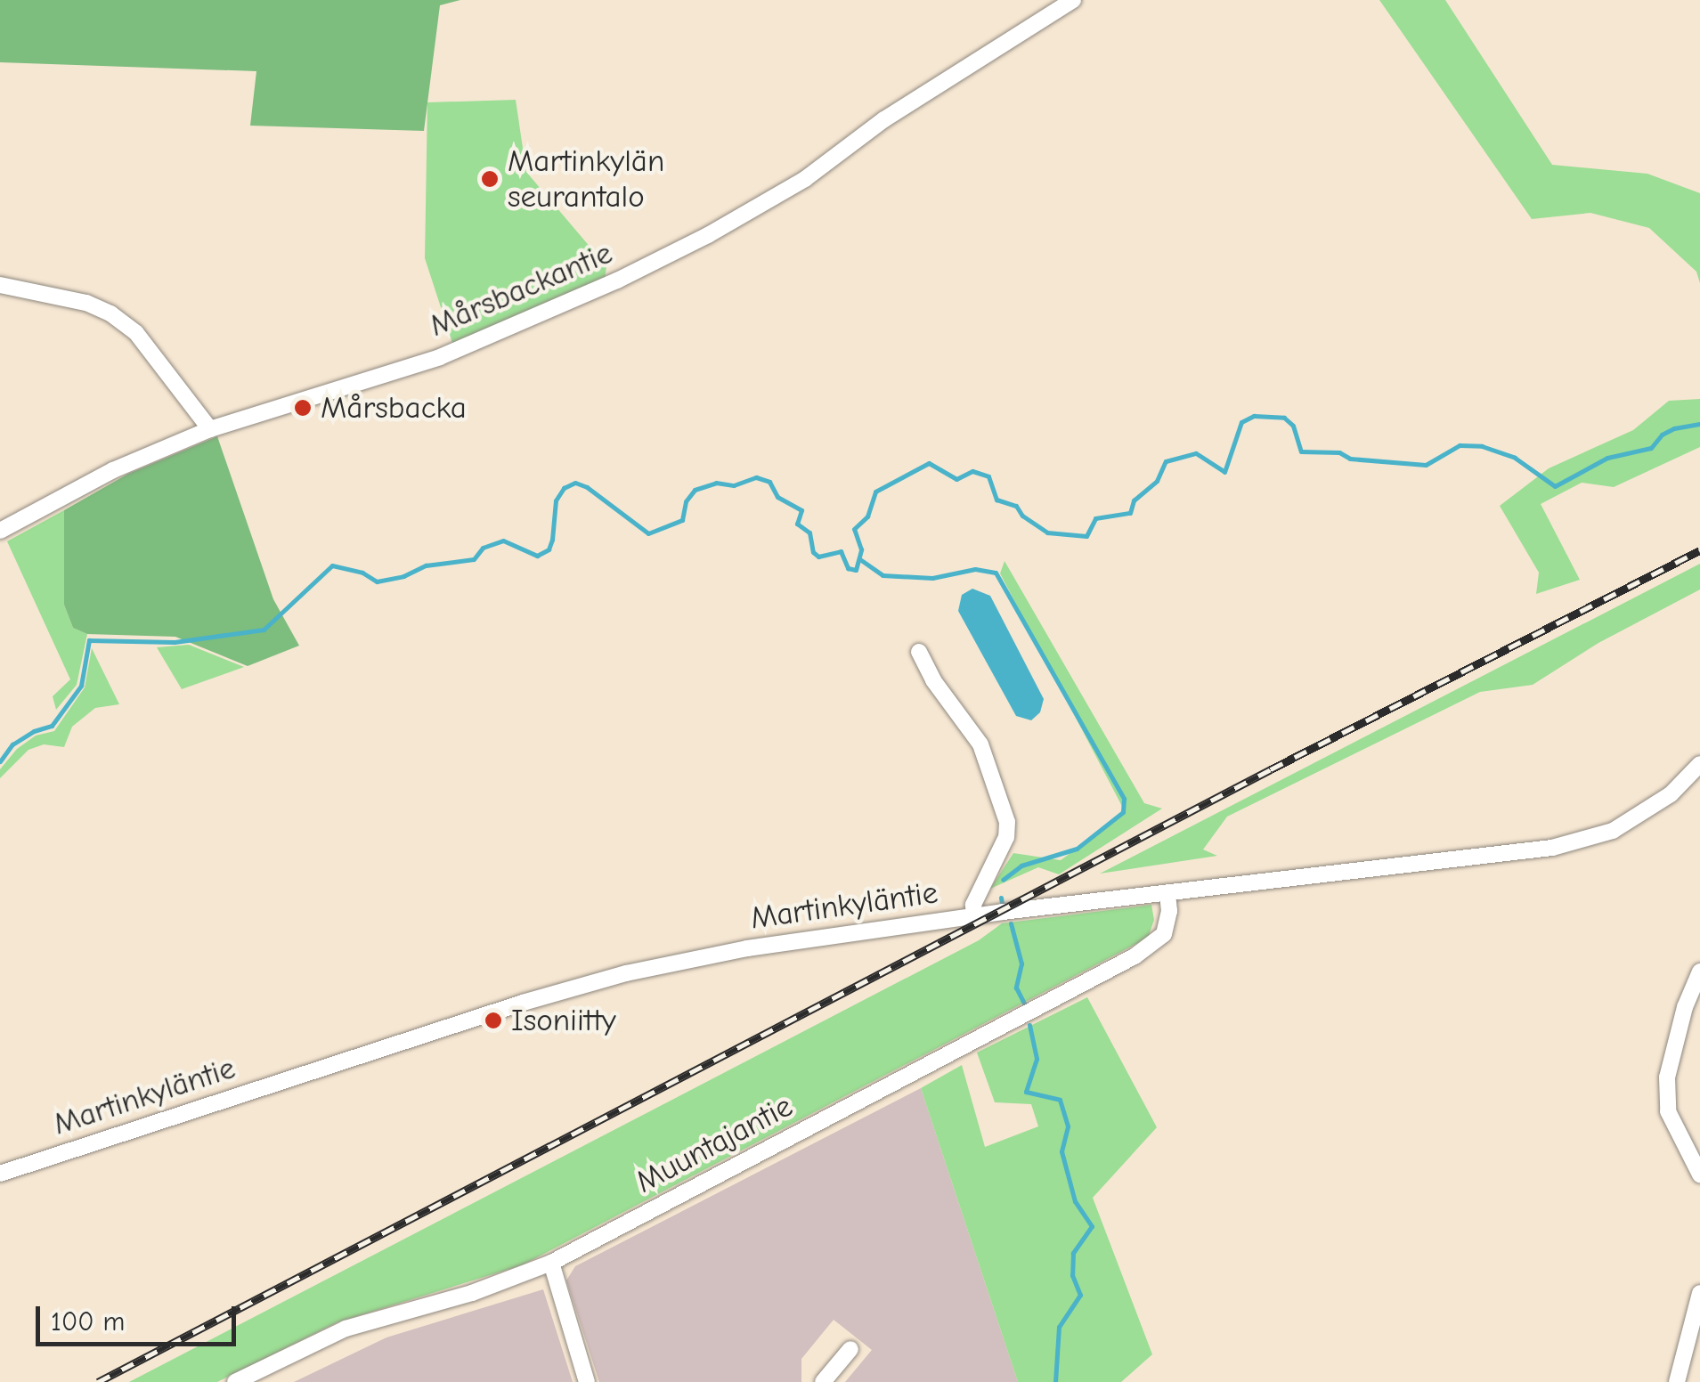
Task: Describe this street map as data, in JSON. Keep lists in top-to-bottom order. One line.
{"streets":{"street":["Mårsbackantie","Martinkyläntie","Muuntajantie"]},"crossings":[["Martinkyläntie","Muuntajantie"]],"places":["Martinkylän seurantalo","Mårsbacka","Isoniitty"],"scale_bar":"100 m"}
